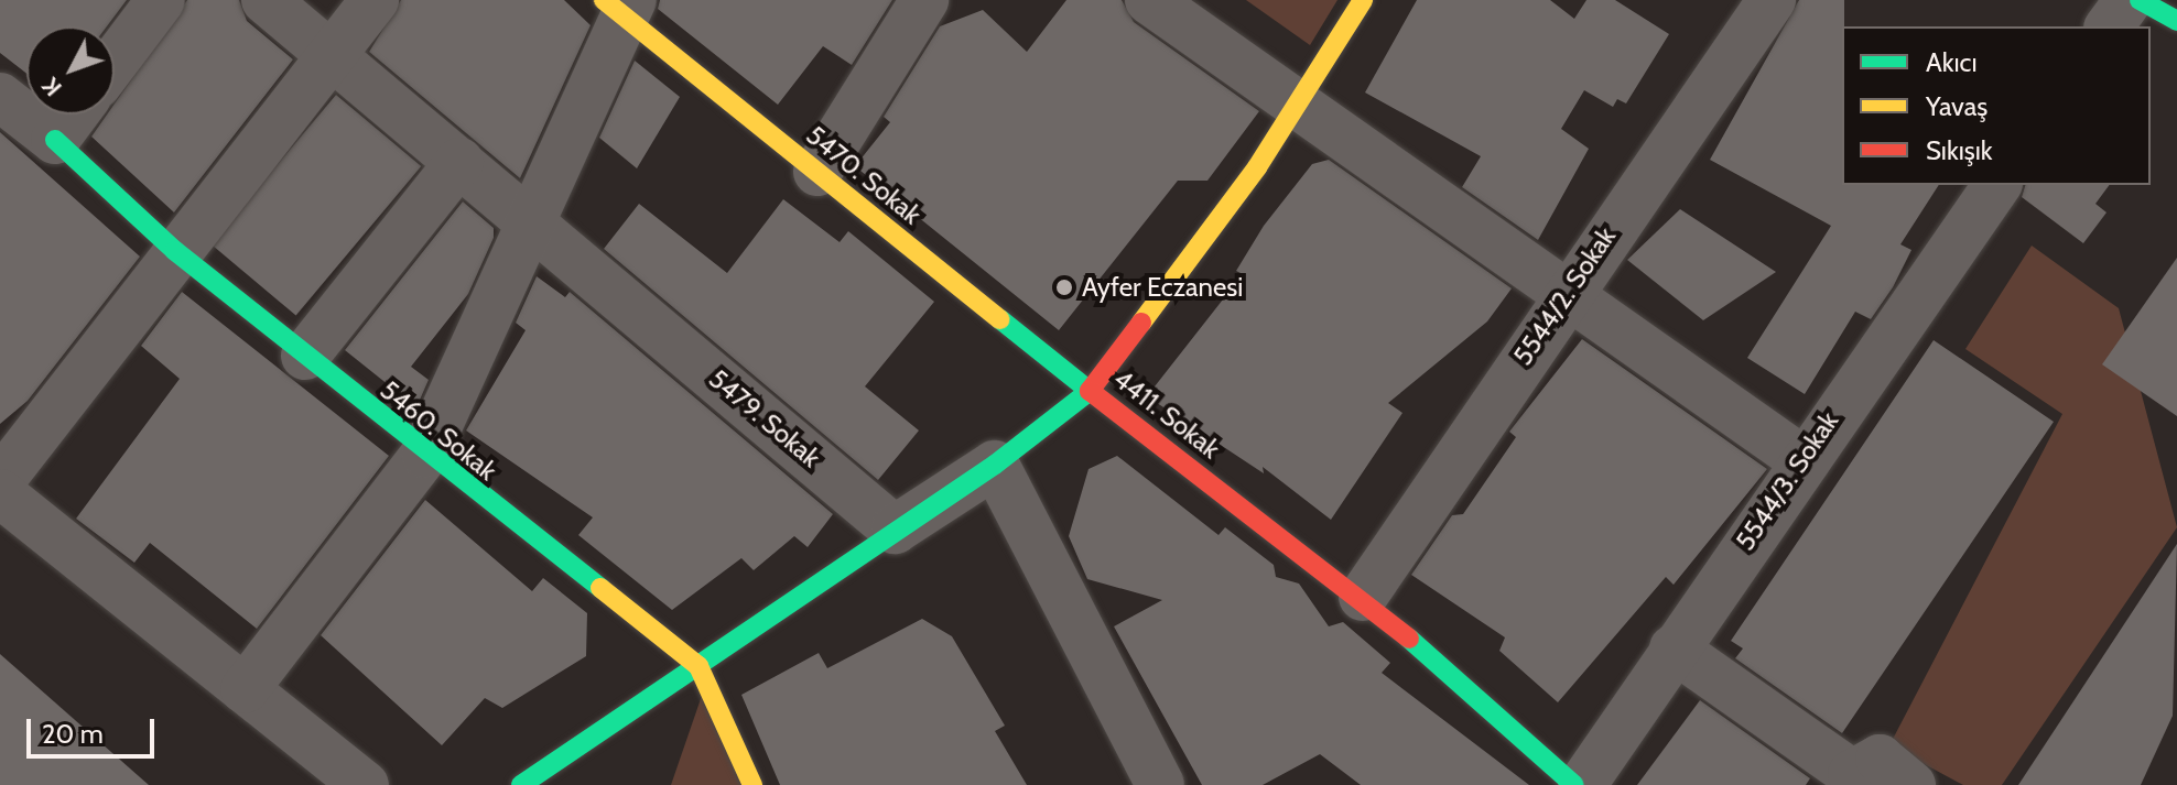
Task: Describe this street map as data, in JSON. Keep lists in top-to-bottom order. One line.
{"streets":{"street":["5470. Sokak","5544/2. Sokak","4411. Sokak","5479. Sokak","5460. Sokak","5544/3. Sokak"]},"crossings":[["5470. Sokak","4411. Sokak"],["5544/2. Sokak","4411. Sokak"]],"places":["Ayfer Eczanesi"],"legend":["Akıcı","Yavaş","Sıkışık"],"scale_bar":"20 m","north":"bottom left"}
